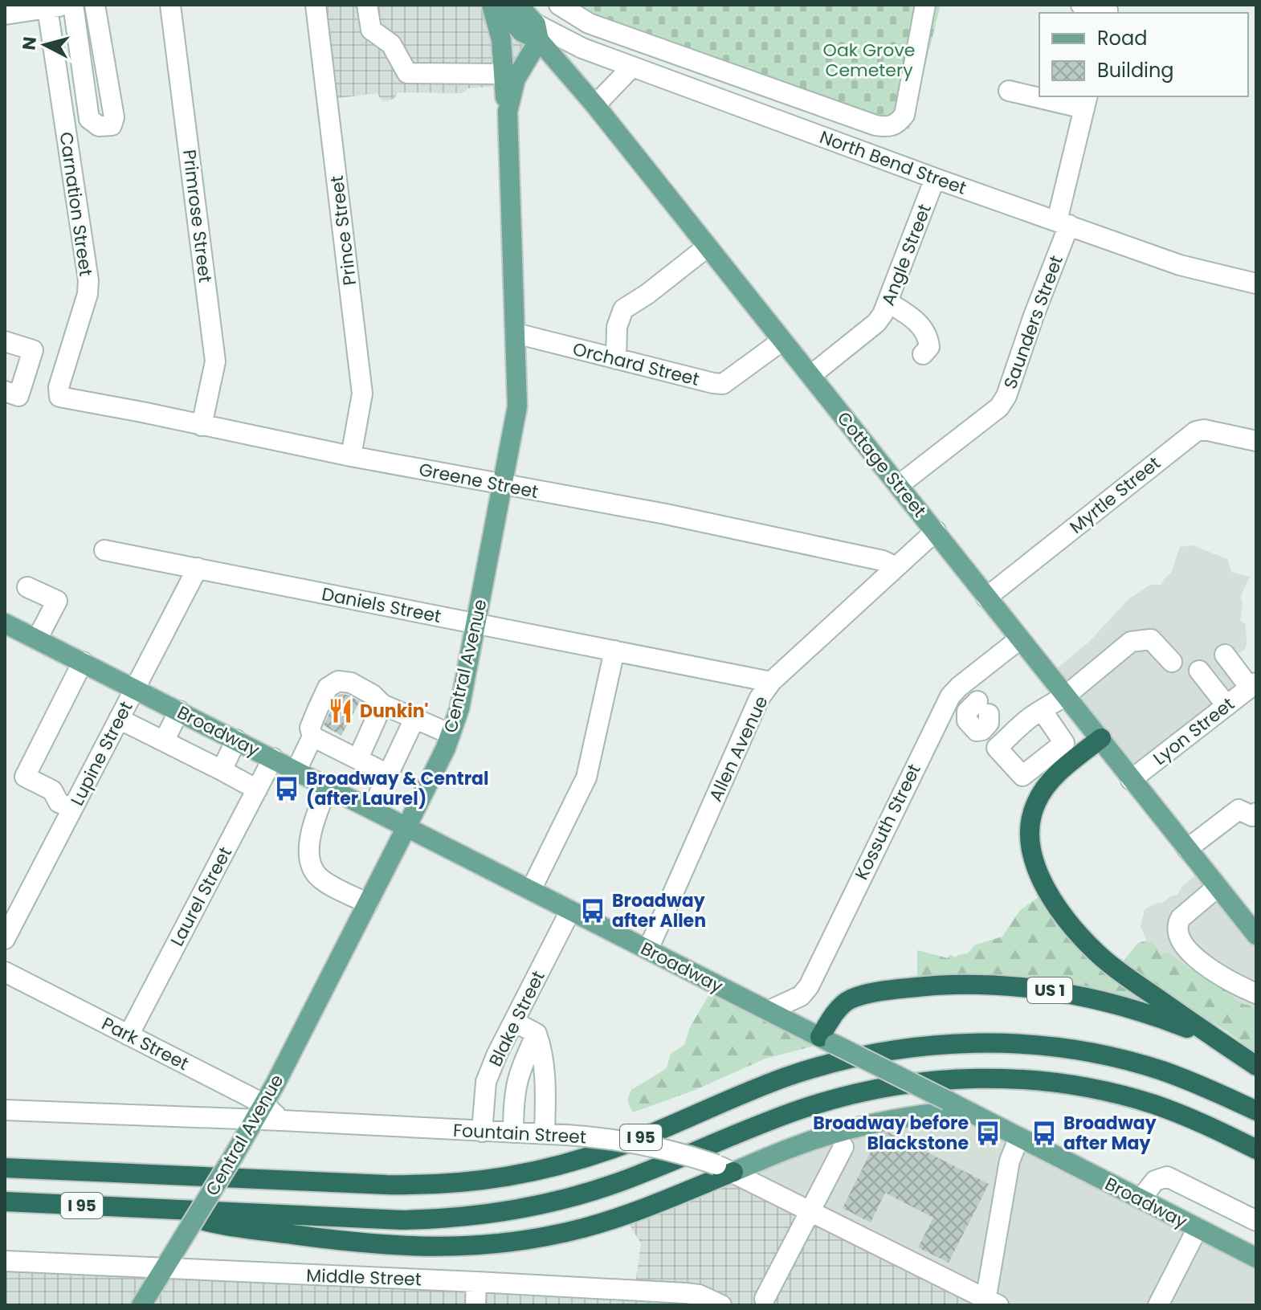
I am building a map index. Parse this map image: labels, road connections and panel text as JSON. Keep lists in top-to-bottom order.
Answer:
{
  "streets": {
    "highway": ["US 1", "I 95"],
    "main road": ["Cottage Street", "Central Avenue", "Broadway"],
    "street": [
      "North Bend Street",
      "Carnation Street",
      "Primrose Street",
      "Prince Street",
      "Angle Street",
      "Saunders Street",
      "Orchard Street",
      "Greene Street",
      "Myrtle Street",
      "Daniels Street",
      "Lyon Street",
      "Allen Avenue",
      "Lupine Street",
      "Kossuth Street",
      "Laurel Street",
      "Blake Street",
      "Park Street",
      "Fountain Street",
      "Middle Street"
    ]
  },
  "crossings": [
    ["North Bend Street", "Angle Street"],
    ["North Bend Street", "Saunders Street"],
    ["North Bend Street", "Cottage Street"],
    ["North Bend Street", "Central Avenue"],
    ["Carnation Street", "Greene Street"],
    ["Primrose Street", "Greene Street"],
    ["Prince Street", "Greene Street"],
    ["Angle Street", "Cottage Street"],
    ["Saunders Street", "Cottage Street"],
    ["Orchard Street", "Cottage Street"],
    ["Orchard Street", "Central Avenue"],
    ["Cottage Street", "Myrtle Street"],
    ["Cottage Street", "Central Avenue"],
    ["Cottage Street", "Lyon Street"],
    ["Cottage Street", "Allen Avenue"],
    ["Cottage Street", "Kossuth Street"],
    ["Greene Street", "Central Avenue"],
    ["Greene Street", "Allen Avenue"],
    ["Daniels Street", "Central Avenue"],
    ["Daniels Street", "Allen Avenue"],
    ["Daniels Street", "Lupine Street"],
    ["Central Avenue", "Broadway"],
    ["Central Avenue", "Park Street"],
    ["Central Avenue", "Fountain Street"],
    ["Central Avenue", "Middle Street"],
    ["Broadway", "Allen Avenue"],
    ["Broadway", "Lupine Street"],
    ["Broadway", "Kossuth Street"],
    ["Broadway", "Laurel Street"],
    ["Broadway", "US 1"],
    ["Broadway", "Blake Street"],
    ["Laurel Street", "Park Street"],
    ["Blake Street", "Fountain Street"],
    ["Park Street", "Fountain Street"]
  ],
  "parks": ["Oak Grove Cemetery"],
  "places": {
    "restaurant": ["Dunkin'"],
    "bus stop": [
      "Broadway & Central (after Laurel)",
      "Broadway after Allen",
      "Broadway before Blackstone",
      "Broadway after May"
    ]
  },
  "legend": ["Road", "Building"],
  "north": "left"
}
